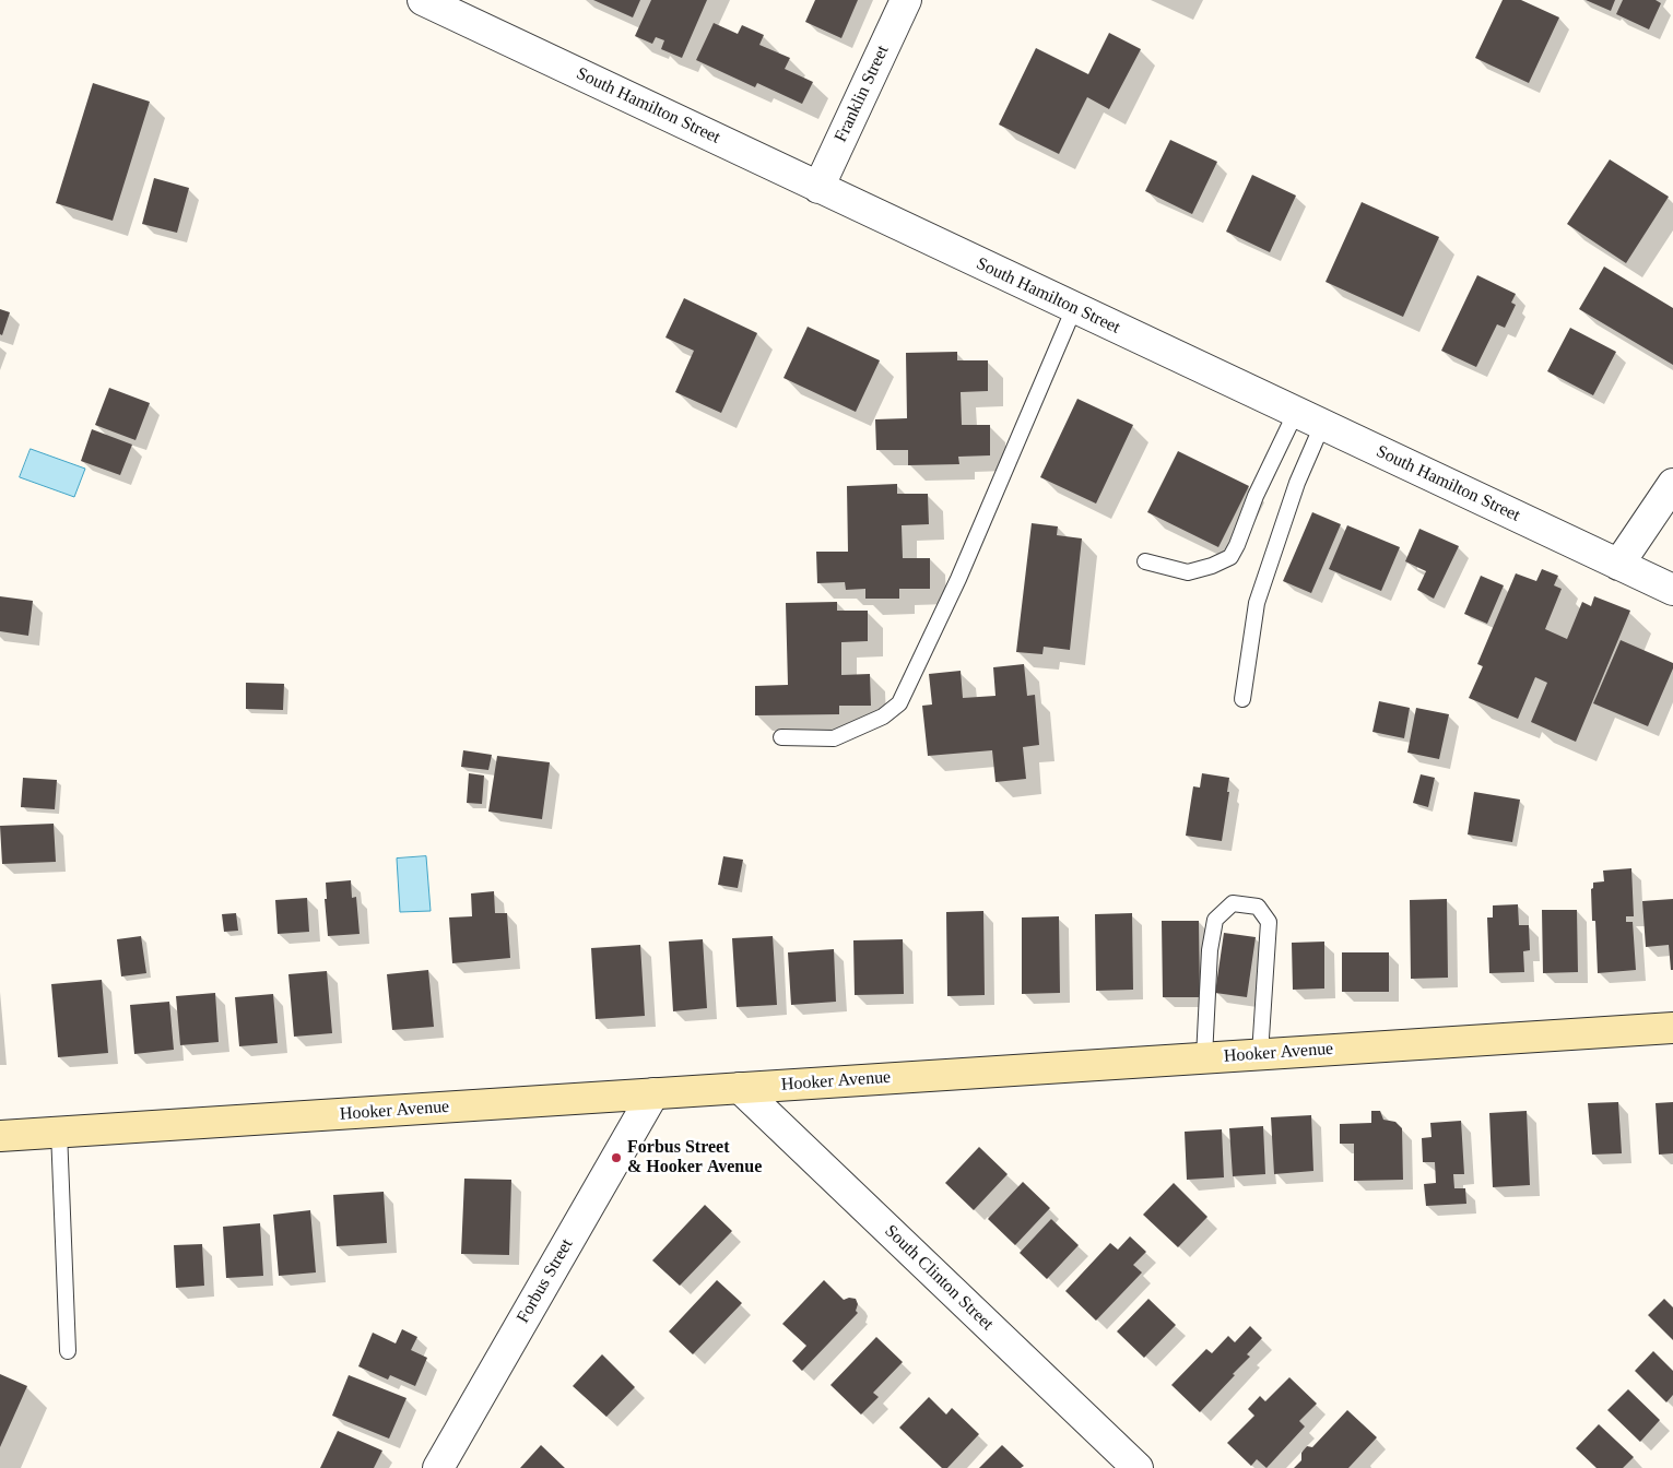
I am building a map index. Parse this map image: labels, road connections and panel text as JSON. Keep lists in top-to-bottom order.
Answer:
{
  "streets": {
    "street": [
      "Franklin Street",
      "South Hamilton Street",
      "Hooker Avenue",
      "South Clinton Street",
      "Forbus Street"
    ]
  },
  "crossings": [
    ["Franklin Street", "South Hamilton Street"],
    ["Hooker Avenue", "South Clinton Street"],
    ["Hooker Avenue", "Forbus Street"]
  ],
  "places": ["Forbus Street & Hooker Avenue"]
}
